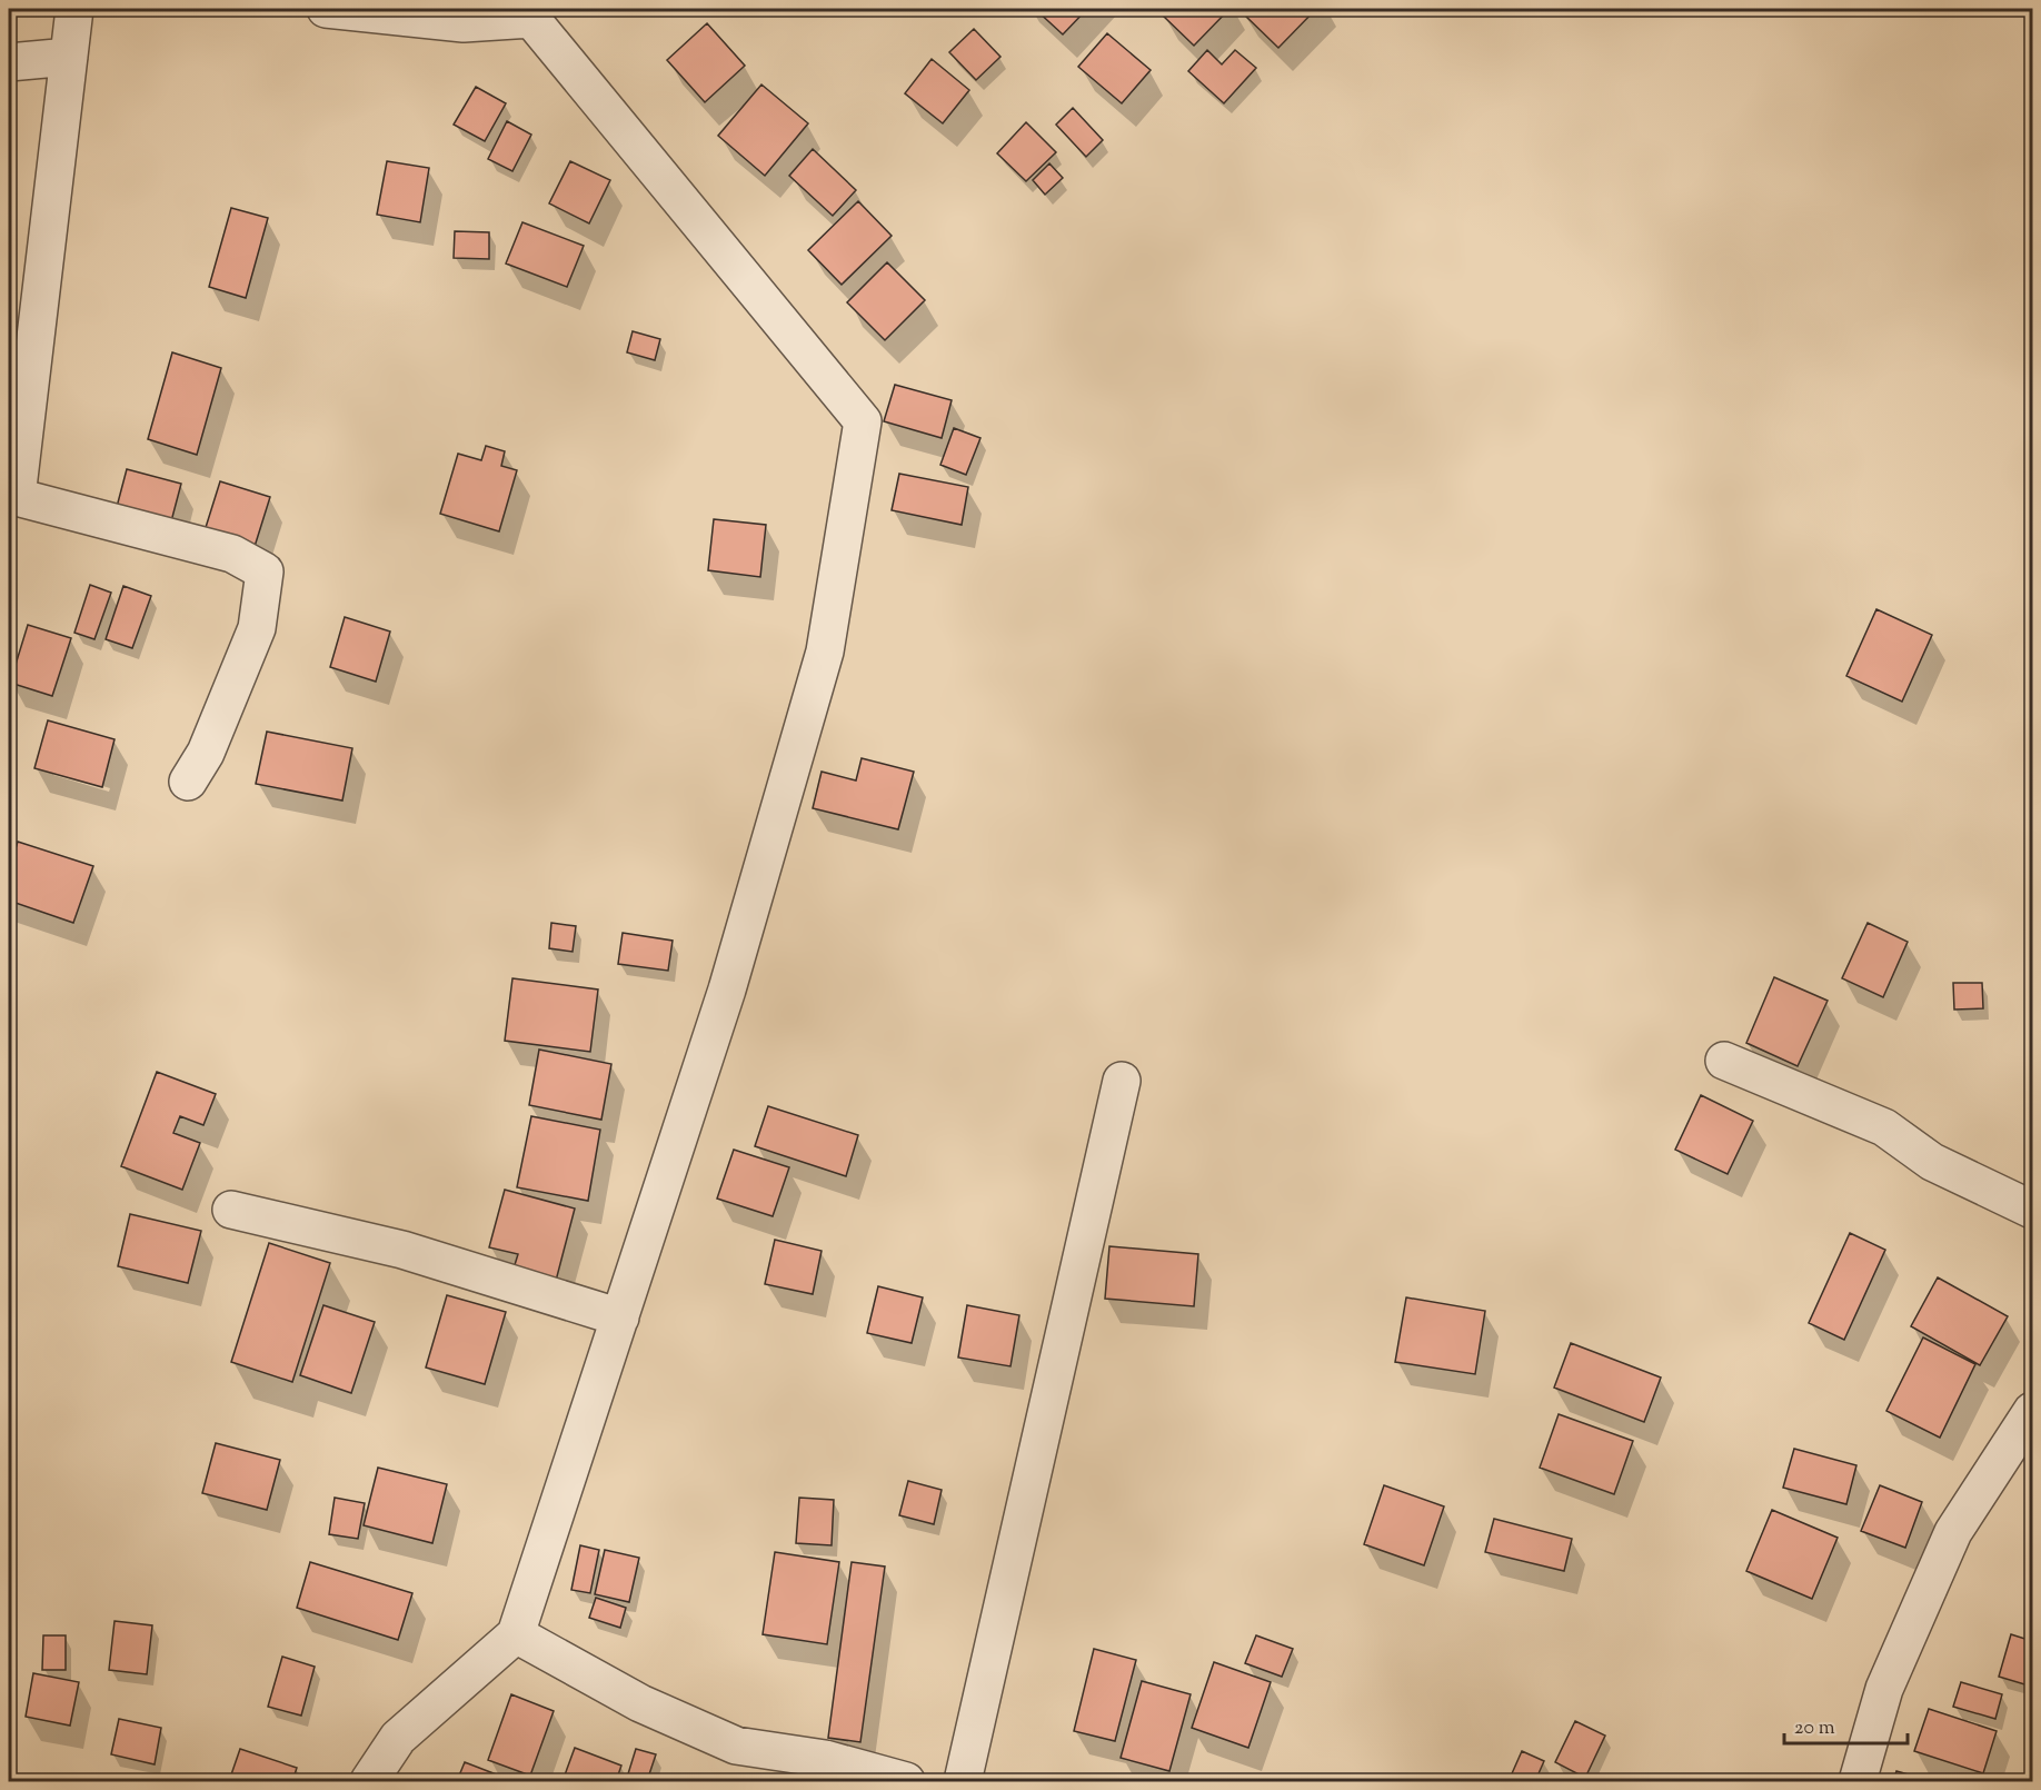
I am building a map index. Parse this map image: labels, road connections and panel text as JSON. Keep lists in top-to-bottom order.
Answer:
{
  "scale_bar": "20 m"
}
